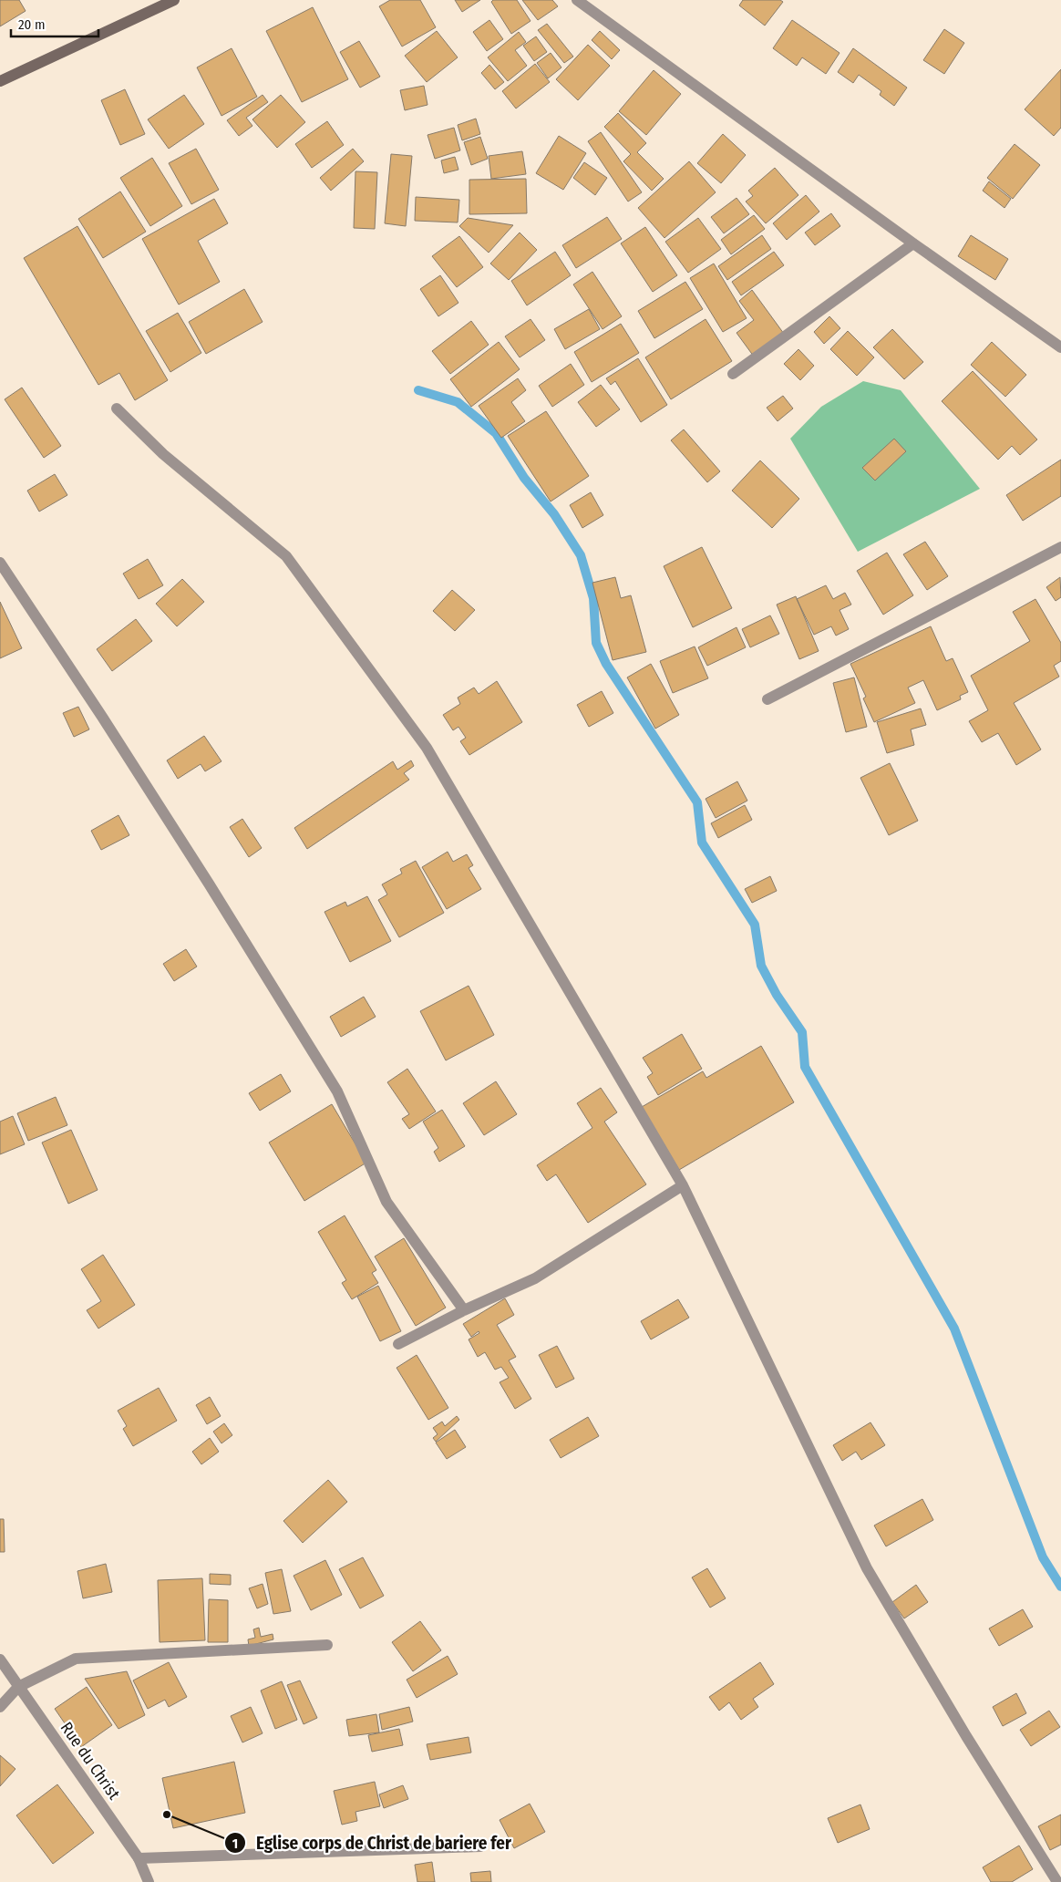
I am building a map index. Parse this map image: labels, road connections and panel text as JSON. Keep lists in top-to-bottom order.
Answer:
{
  "streets": {
    "street": ["Rue du Christ"]
  },
  "places": ["Eglise corps de Christ de bariere fer"],
  "scale_bar": "20 m"
}
